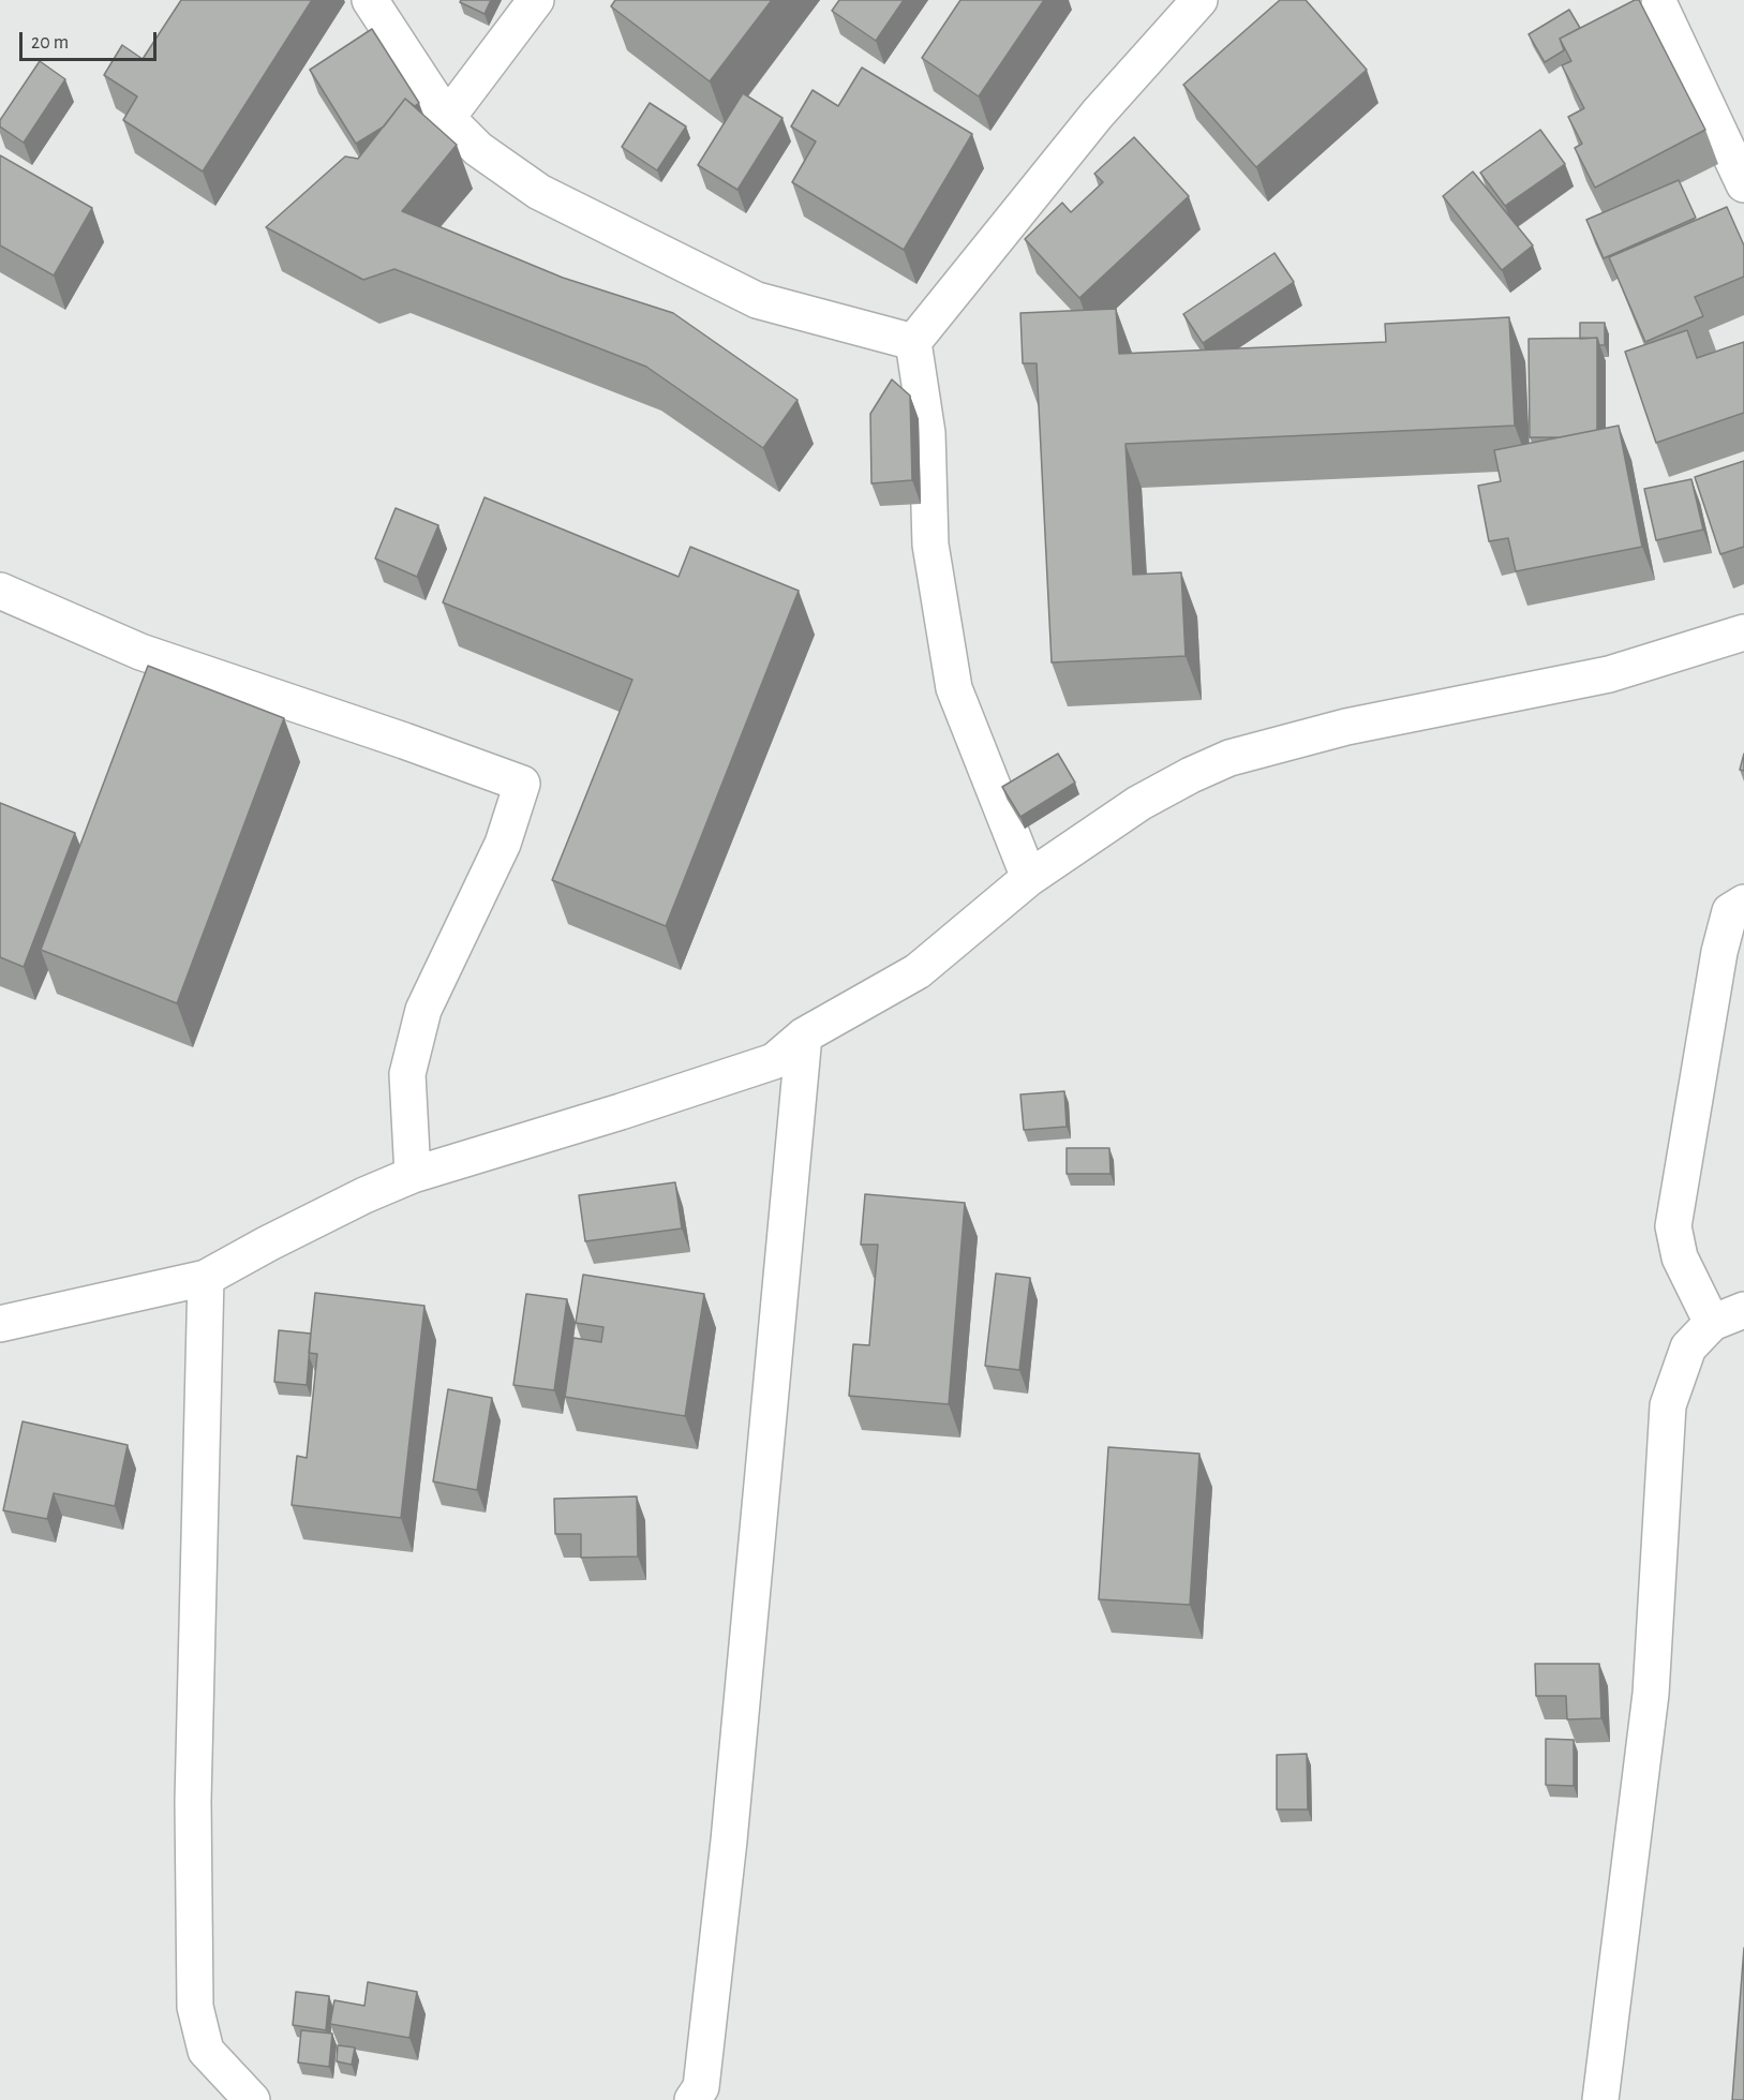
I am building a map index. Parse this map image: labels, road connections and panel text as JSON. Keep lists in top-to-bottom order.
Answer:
{
  "scale_bar": "20 m"
}
